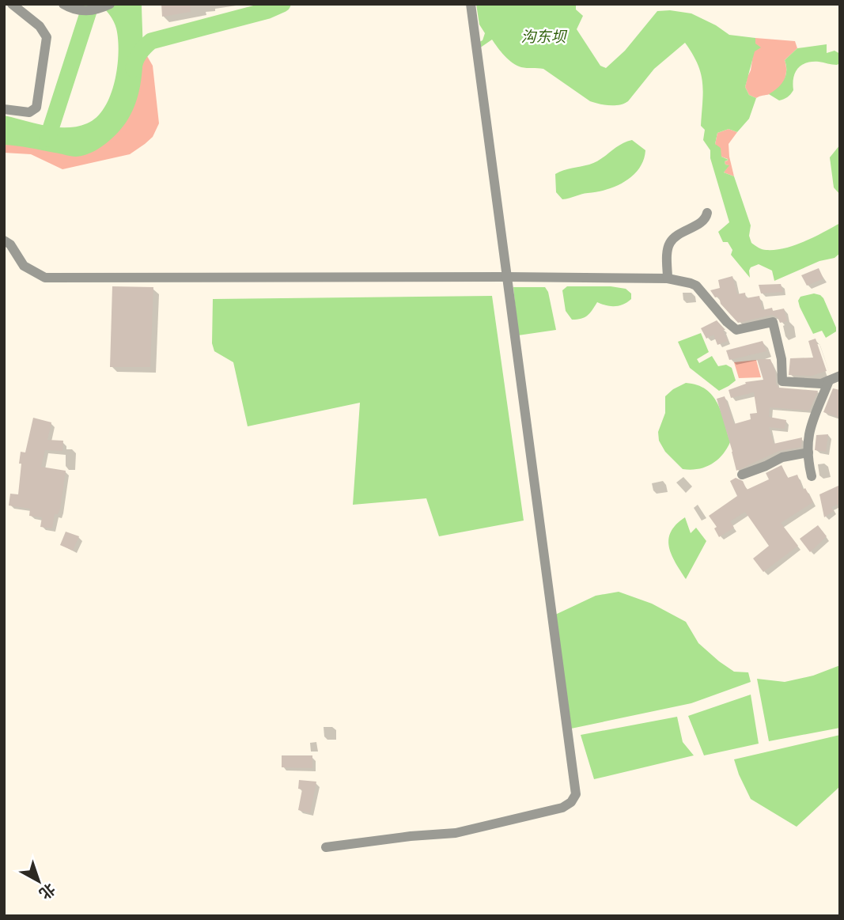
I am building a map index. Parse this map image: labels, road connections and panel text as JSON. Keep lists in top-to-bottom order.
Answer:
{
  "water": ["沟东坝"],
  "north": "bottom right"
}
